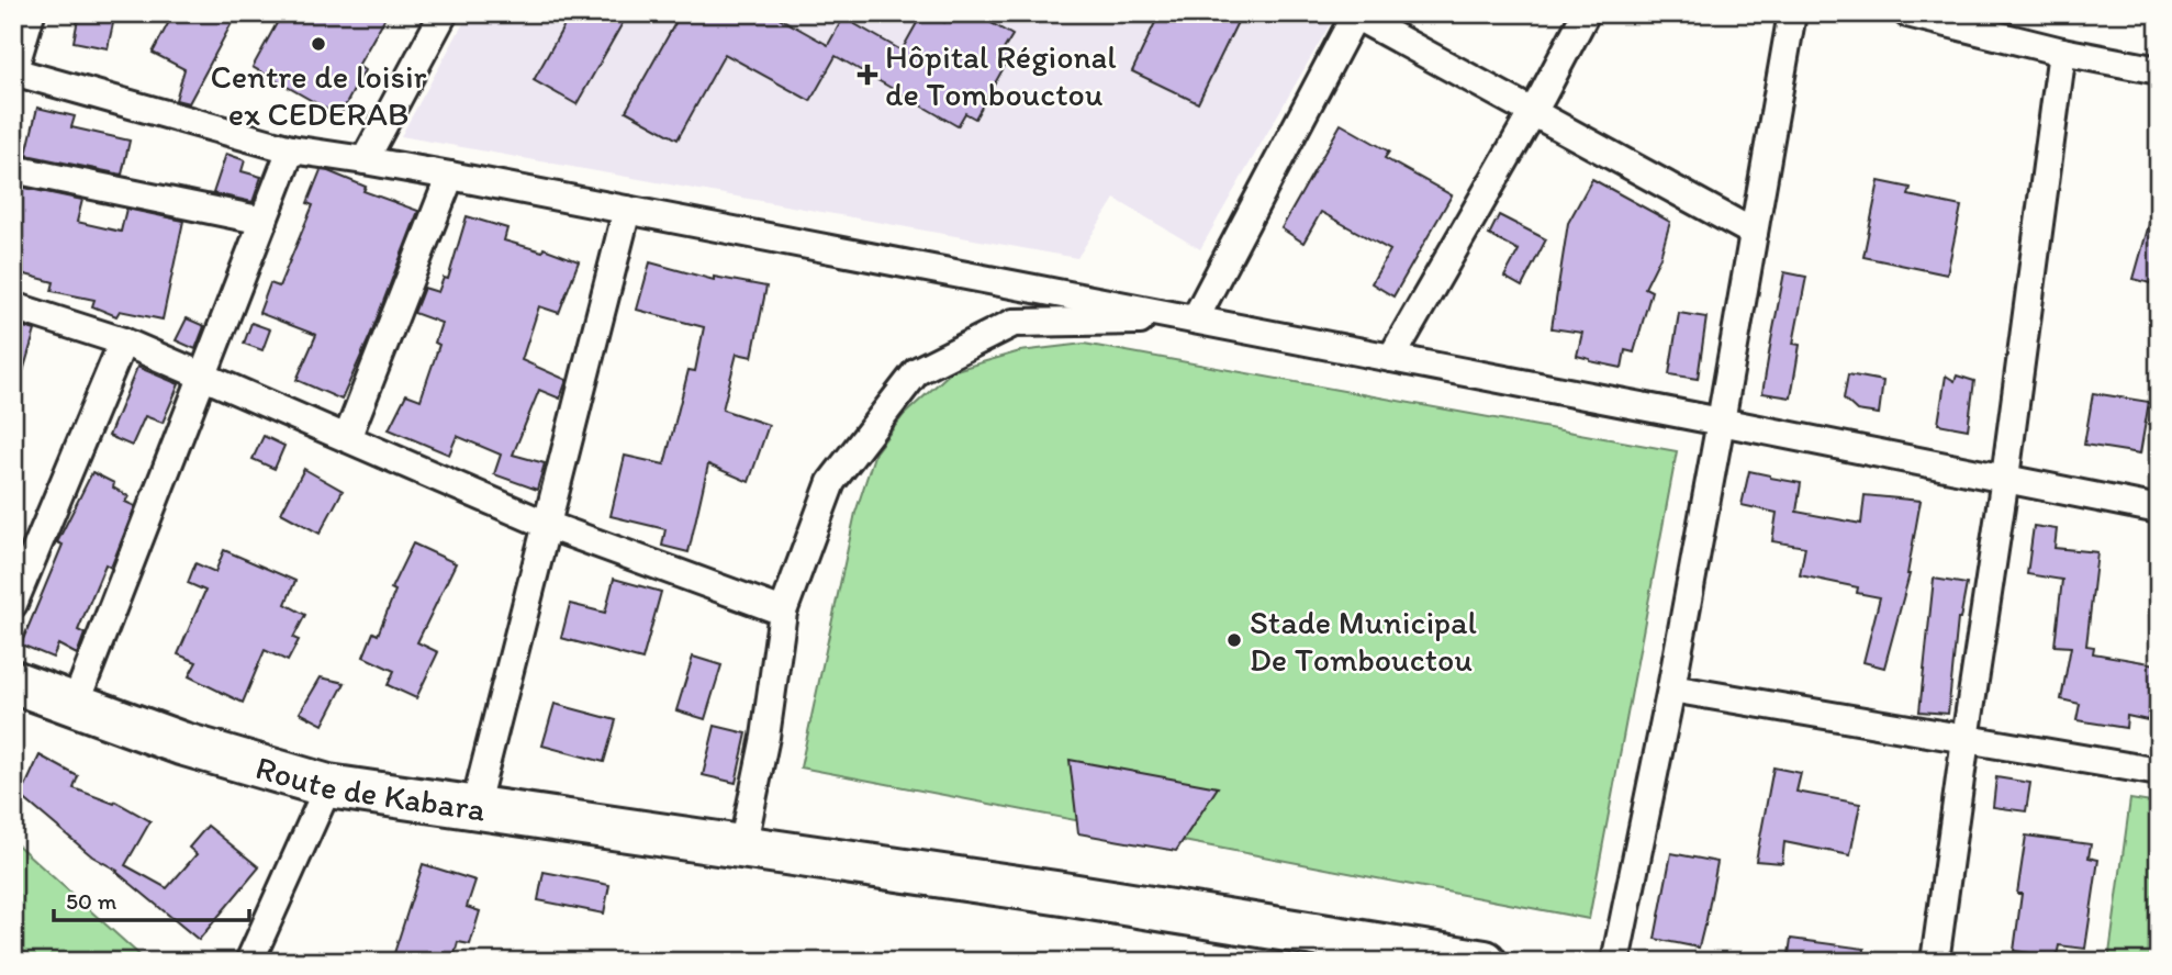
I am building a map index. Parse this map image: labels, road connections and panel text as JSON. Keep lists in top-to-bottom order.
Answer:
{
  "streets": {
    "main road": ["Route de Kabara"]
  },
  "places": {
    "other": ["Centre de loisir ex CEDERAB", "Stade Municipal De Tombouctou"],
    "health": ["Hôpital Régional de Tombouctou"]
  },
  "scale_bar": "50 m"
}
